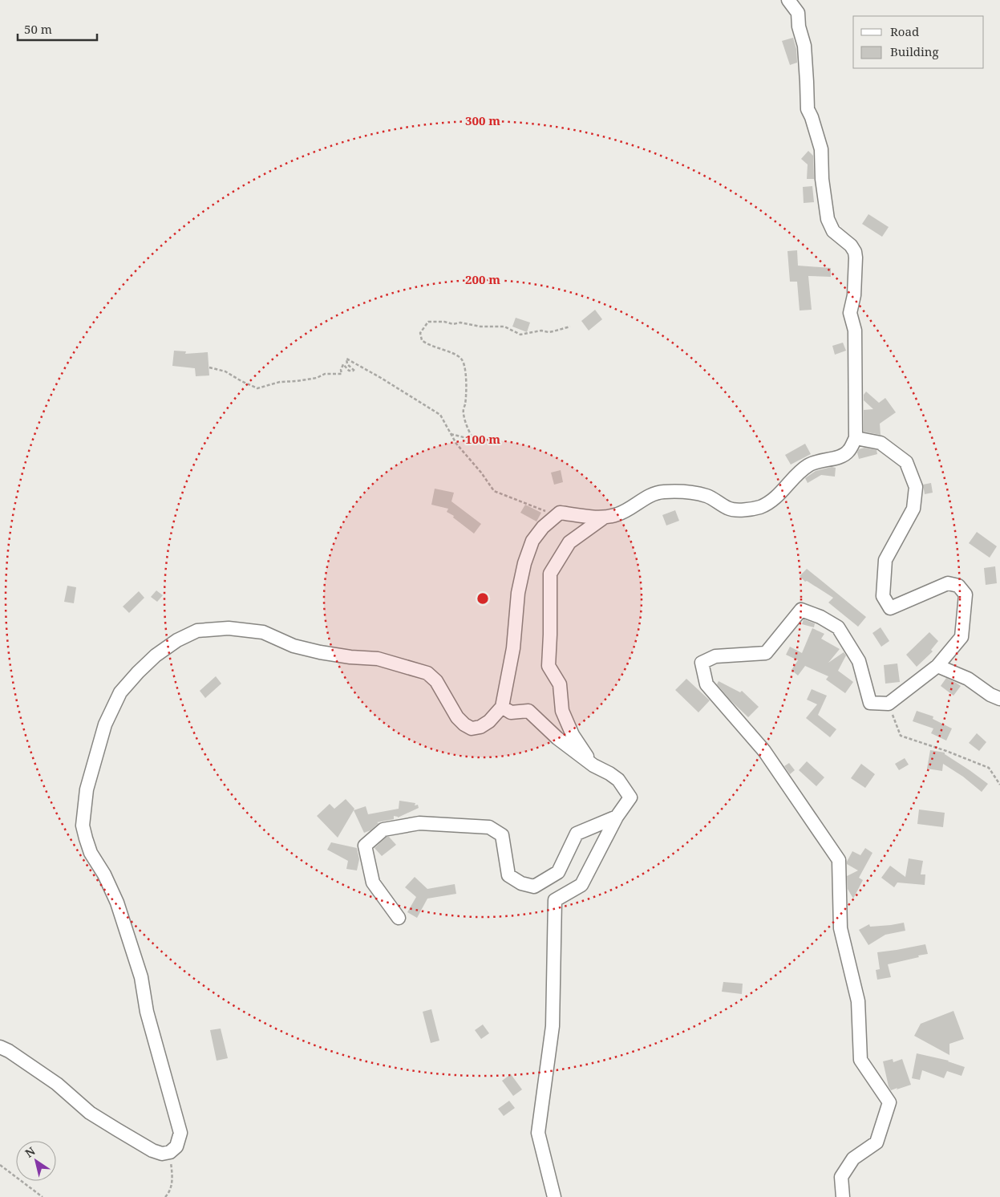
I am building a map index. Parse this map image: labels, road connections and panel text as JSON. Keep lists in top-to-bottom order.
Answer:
{
  "legend": ["Road", "Building"],
  "scale_bar": "50 m",
  "north": "top left",
  "rings": ["300 m", "200 m", "100 m"]
}
